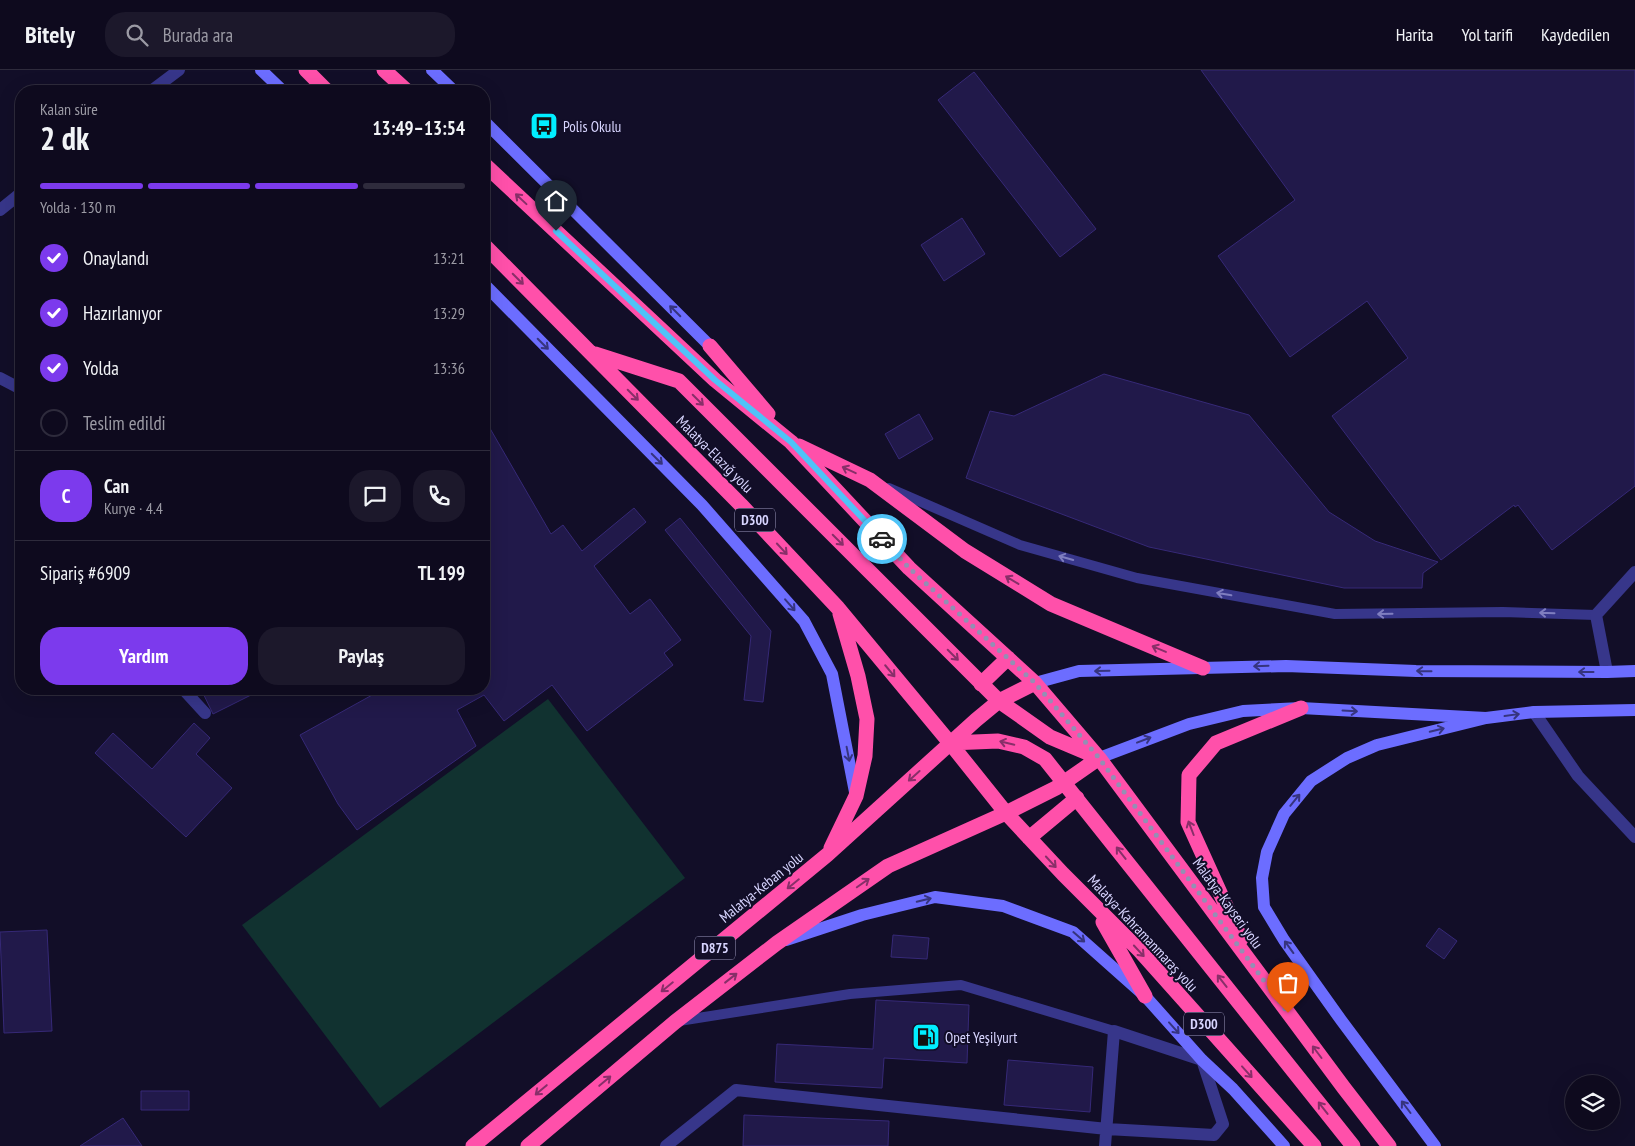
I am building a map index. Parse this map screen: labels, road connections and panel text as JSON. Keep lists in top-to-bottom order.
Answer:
{
  "streets": {
    "highway": [
      "Malatya-Elazığ yolu",
      "D300",
      "Malatya-Keban yolu",
      "Malatya-Kayseri yolu",
      "Malatya-Kahramanmaraş yolu",
      "D875"
    ]
  },
  "crossings": [
    ["Malatya-Elazığ yolu", "Malatya-Keban yolu"],
    ["Malatya-Elazığ yolu", "Malatya-Kahramanmaraş yolu"],
    ["Malatya-Elazığ yolu", "D875"],
    ["Malatya-Keban yolu", "Malatya-Kayseri yolu"],
    ["Malatya-Kahramanmaraş yolu", "D875"]
  ],
  "places": {
    "bus stop": ["Polis Okulu"],
    "fuel station": ["Opet Yeşilyurt"]
  },
  "page": {
    "header": "Bitely",
    "search": "Burada ara",
    "nav": ["Harita", "Yol tarifi", "Kaydedilen"],
    "heading": ["2 dk", "Kalan süre", "13:49–13:54"],
    "panel": [
      "Can",
      "Kurye · 4.4",
      "Sipariş #6909",
      "TL 199"
    ],
    "bar": "Yolda · 130 m",
    "list": [
      ["Onaylandı", "13:21"],
      ["Hazırlanıyor", "13:29"],
      ["Yolda", "13:36"],
      "Teslim edildi"
    ],
    "round": "C",
    "buttons": ["Yardım", "Paylaş"]
  }
}
